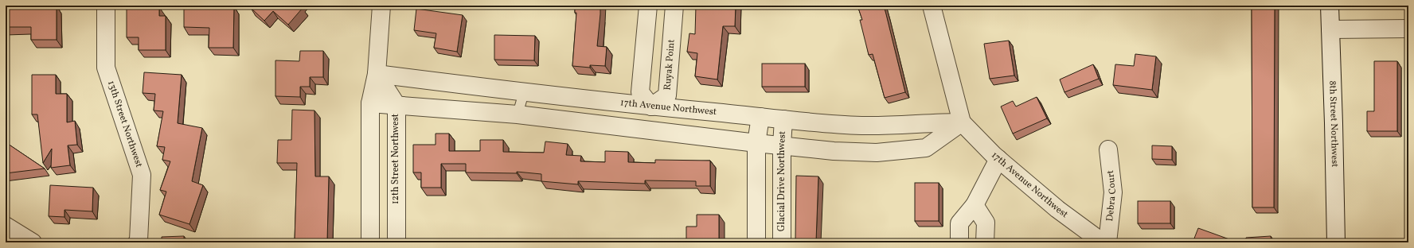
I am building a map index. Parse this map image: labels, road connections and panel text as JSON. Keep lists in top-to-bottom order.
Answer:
{
  "streets": {
    "street": [
      "Ruyak Point",
      "17th Avenue Northwest",
      "13th Street Northwest",
      "8th Street Northwest",
      "12th Street Northwest",
      "Glacial Drive Northwest",
      "Debra Court"
    ]
  },
  "crossings": [
    ["Ruyak Point", "17th Avenue Northwest"],
    ["17th Avenue Northwest", "12th Street Northwest"],
    ["17th Avenue Northwest", "Glacial Drive Northwest"]
  ]
}
